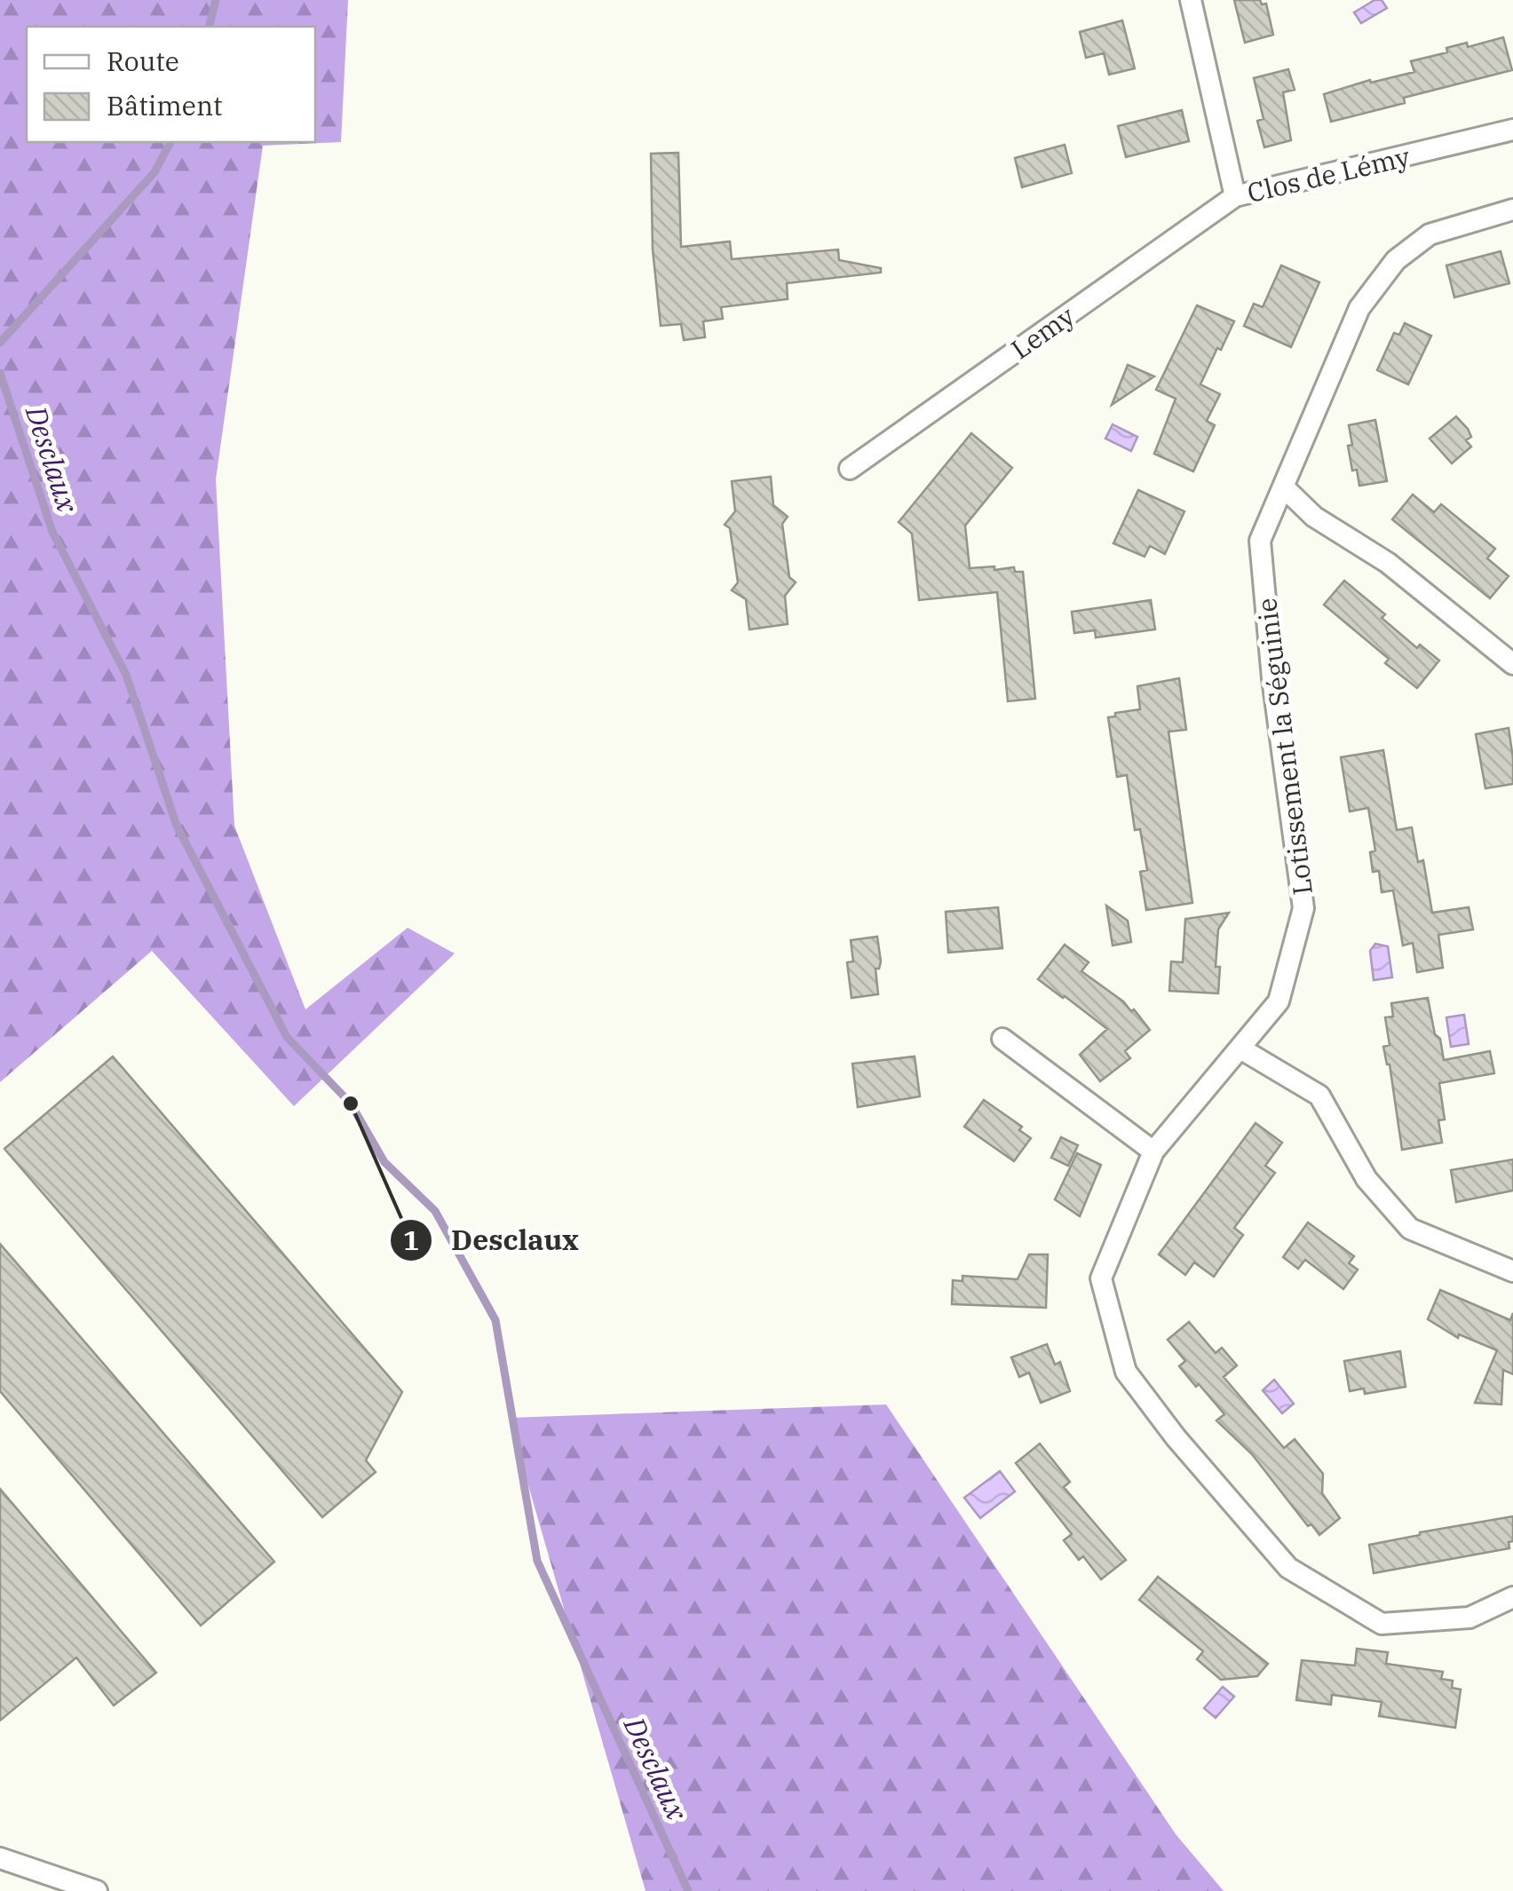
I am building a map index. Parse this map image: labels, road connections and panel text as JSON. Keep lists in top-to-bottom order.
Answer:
{
  "streets": {
    "street": ["Clos de Lémy", "Lemy", "Lotissement la Séguinie"]
  },
  "crossings": [
    ["Clos de Lémy", "Lemy"]
  ],
  "water": ["Desclaux"],
  "places": ["Desclaux"],
  "legend": ["Route", "Bâtiment"]
}
